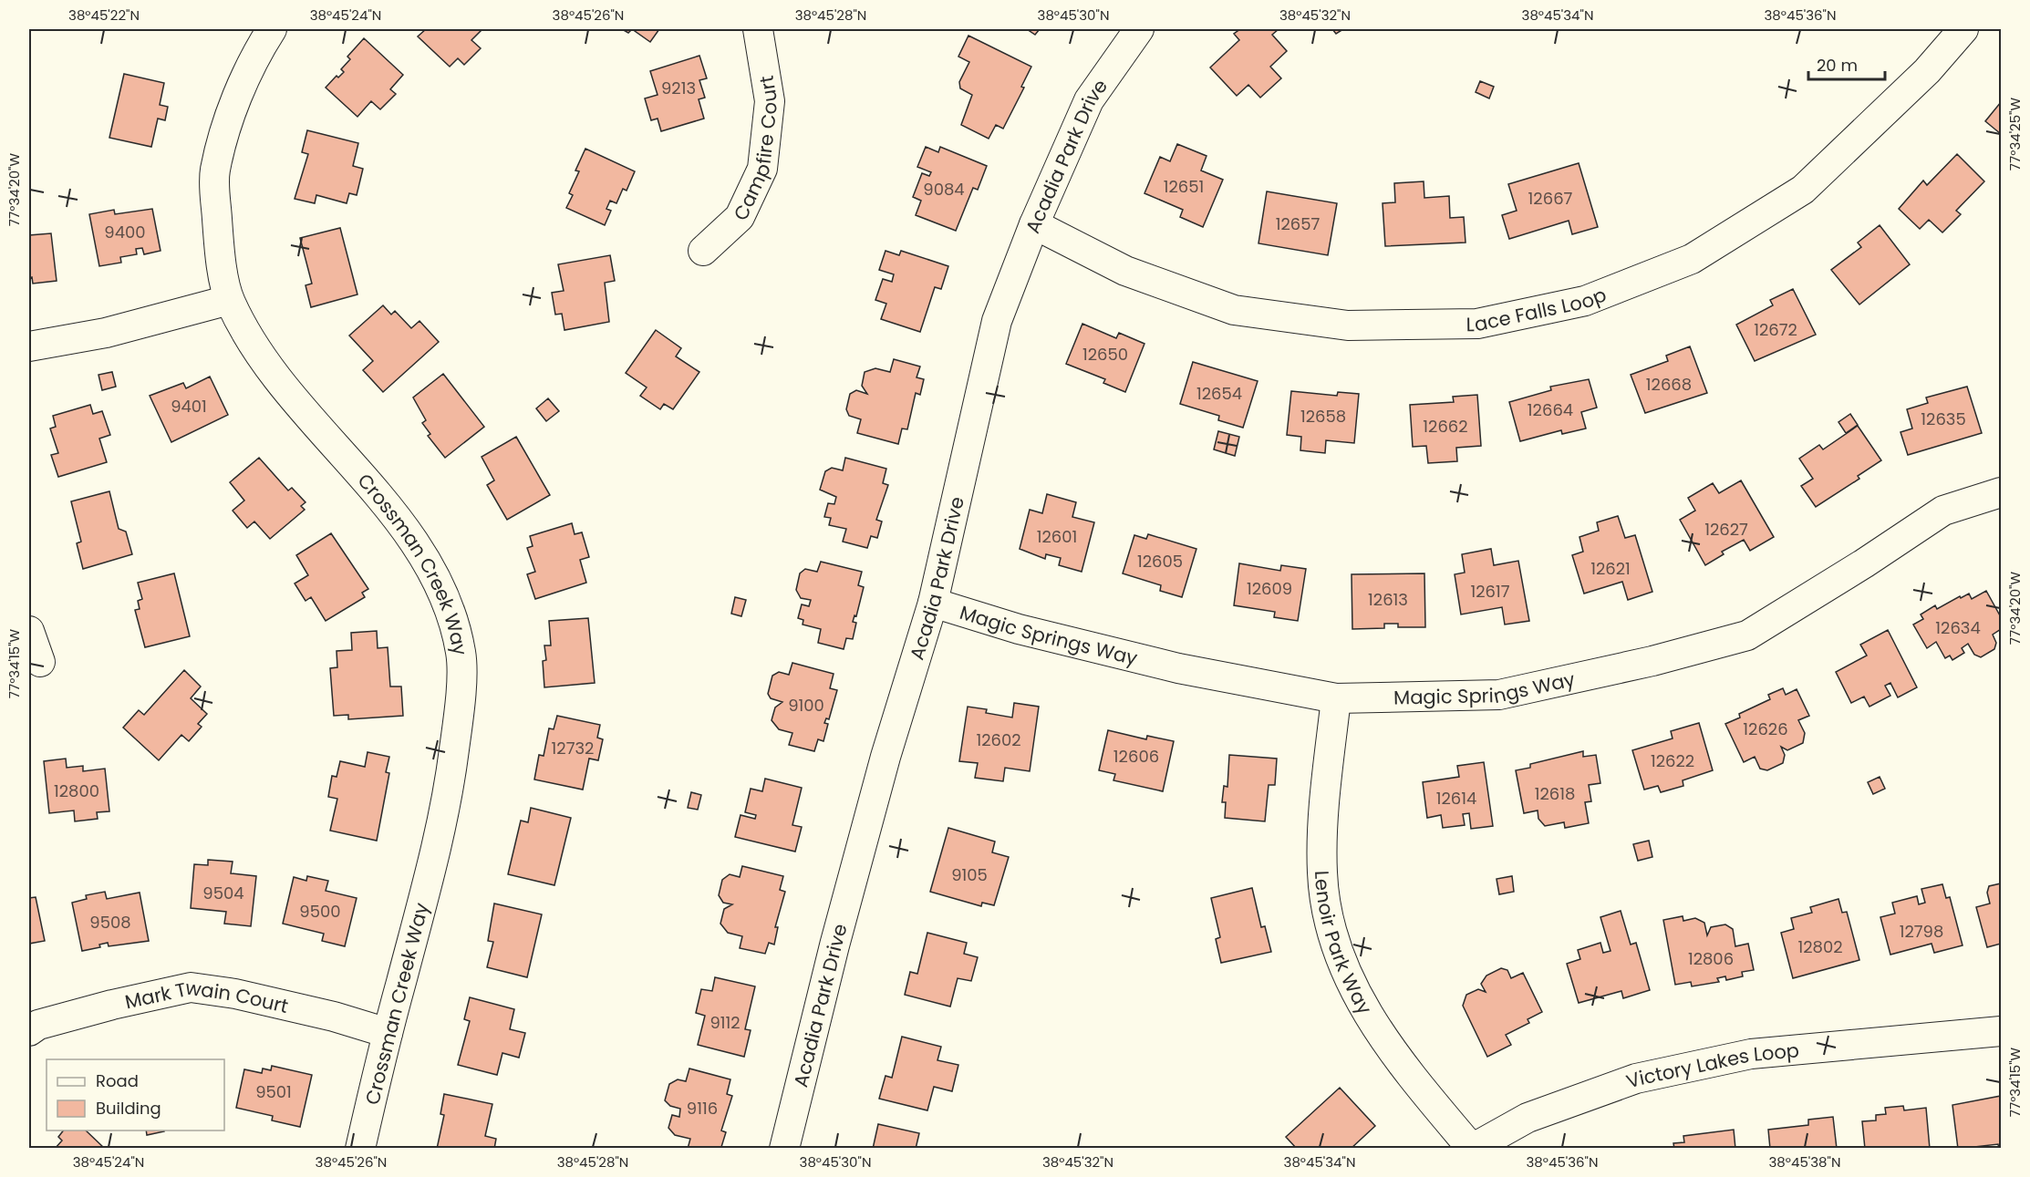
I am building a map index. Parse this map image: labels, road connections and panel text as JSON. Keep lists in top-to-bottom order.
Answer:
{
  "streets": {
    "street": [
      "Campfire Court",
      "Acadia Park Drive",
      "Lace Falls Loop",
      "Crossman Creek Way",
      "Magic Springs Way",
      "Lenoir Park Way",
      "Mark Twain Court",
      "Victory Lakes Loop"
    ]
  },
  "crossings": [
    ["Acadia Park Drive", "Lace Falls Loop"],
    ["Acadia Park Drive", "Magic Springs Way"],
    ["Crossman Creek Way", "Mark Twain Court"],
    ["Magic Springs Way", "Lenoir Park Way"],
    ["Lenoir Park Way", "Victory Lakes Loop"]
  ],
  "house_numbers": [
    "9213",
    "12651",
    "9084",
    "12667",
    "12657",
    "9400",
    "12672",
    "12650",
    "12668",
    "12654",
    "9401",
    "12664",
    "12658",
    "12635",
    "12662",
    "12627",
    "12601",
    "12605",
    "12621",
    "12609",
    "12617",
    "12613",
    "12634",
    "9100",
    "12626",
    "12602",
    "12732",
    "12606",
    "12622",
    "12800",
    "12618",
    "12614",
    "9105",
    "9504",
    "9500",
    "9508",
    "12798",
    "12802",
    "12806",
    "9112",
    "9501",
    "9116"
  ],
  "legend": ["Road", "Building"],
  "scale_bar": "20 m",
  "coordinates": [
    "38°45'22\"N",
    "38°45'24\"N",
    "38°45'26\"N",
    "38°45'28\"N",
    "38°45'30\"N",
    "38°45'32\"N",
    "38°45'34\"N",
    "38°45'36\"N",
    "77°34'25\"W",
    "77°34'20\"W",
    "77°34'15\"W",
    "38°45'38\"N"
  ]
}
